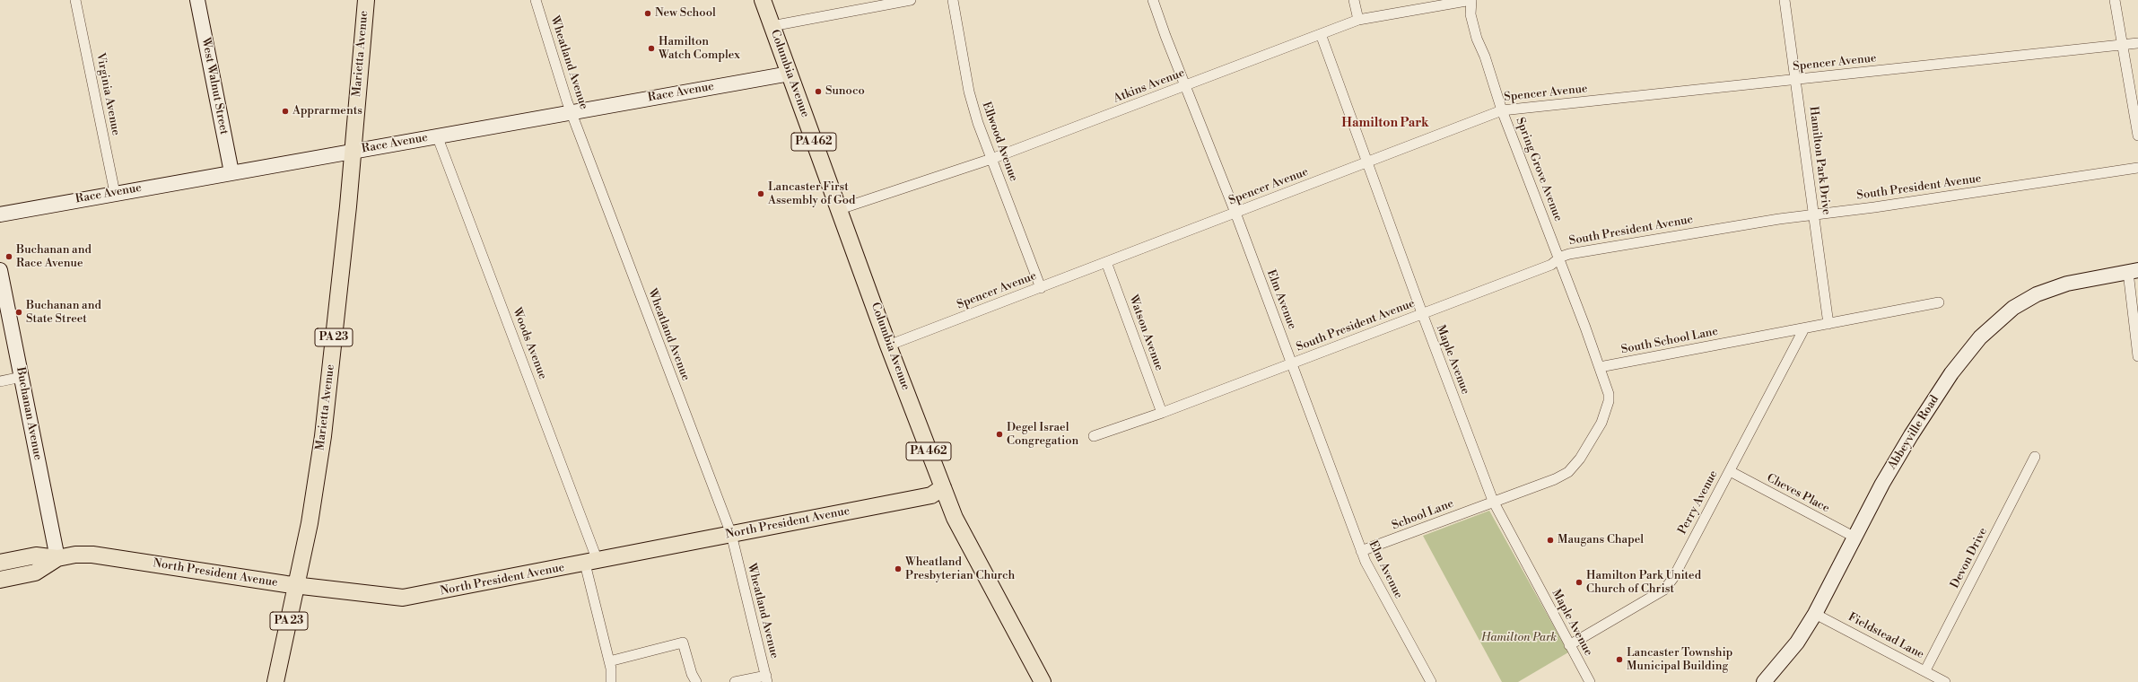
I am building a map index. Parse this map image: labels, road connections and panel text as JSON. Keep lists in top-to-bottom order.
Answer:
{
  "streets": {
    "main road": [
      "Marietta Avenue",
      "Columbia Avenue",
      "West Walnut Street",
      "Race Avenue",
      "PA 462",
      "PA 23",
      "Buchanan Avenue",
      "Abbeyville Road",
      "North President Avenue"
    ],
    "street": [
      "Wheatland Avenue",
      "Spencer Avenue",
      "Atkins Avenue",
      "Virginia Avenue",
      "Ellwood Avenue",
      "Hamilton Park Drive",
      "Spring Grove Avenue",
      "South President Avenue",
      "Elm Avenue",
      "Watson Avenue",
      "South School Lane",
      "Woods Avenue",
      "Maple Avenue",
      "Cheves Place",
      "Perry Avenue",
      "School Lane",
      "Devon Drive",
      "Fieldstead Lane"
    ]
  },
  "crossings": [
    ["Marietta Avenue", "Race Avenue"],
    ["Marietta Avenue", "North President Avenue"],
    ["Wheatland Avenue", "Race Avenue"],
    ["Wheatland Avenue", "North President Avenue"],
    ["Spencer Avenue", "Columbia Avenue"],
    ["Spencer Avenue", "Ellwood Avenue"],
    ["Spencer Avenue", "Hamilton Park Drive"],
    ["Spencer Avenue", "Spring Grove Avenue"],
    ["Spencer Avenue", "Elm Avenue"],
    ["Spencer Avenue", "Watson Avenue"],
    ["Spencer Avenue", "Maple Avenue"],
    ["Columbia Avenue", "Atkins Avenue"],
    ["Columbia Avenue", "Race Avenue"],
    ["Columbia Avenue", "North President Avenue"],
    ["West Walnut Street", "Race Avenue"],
    ["Atkins Avenue", "Ellwood Avenue"],
    ["Atkins Avenue", "Spring Grove Avenue"],
    ["Atkins Avenue", "Elm Avenue"],
    ["Atkins Avenue", "Maple Avenue"],
    ["Race Avenue", "Virginia Avenue"],
    ["Race Avenue", "Woods Avenue"],
    ["Hamilton Park Drive", "South President Avenue"],
    ["Hamilton Park Drive", "South School Lane"],
    ["Spring Grove Avenue", "South President Avenue"],
    ["Spring Grove Avenue", "South School Lane"],
    ["South President Avenue", "Elm Avenue"],
    ["South President Avenue", "Watson Avenue"],
    ["South President Avenue", "Maple Avenue"],
    ["Elm Avenue", "School Lane"],
    ["South School Lane", "Perry Avenue"],
    ["Woods Avenue", "North President Avenue"],
    ["Maple Avenue", "Perry Avenue"],
    ["Maple Avenue", "School Lane"],
    ["Buchanan Avenue", "North President Avenue"],
    ["Abbeyville Road", "Cheves Place"],
    ["Abbeyville Road", "Fieldstead Lane"],
    ["Cheves Place", "Perry Avenue"],
    ["Devon Drive", "Fieldstead Lane"]
  ],
  "districts": ["Hamilton Park"],
  "parks": ["Hamilton Park"],
  "places": [
    "New School",
    "Hamilton Watch Complex",
    "Sunoco",
    "Apprarments",
    "Lancaster First Assembly of God",
    "Buchanan and Race Avenue",
    "Buchanan and State Street",
    "Degel Israel Congregation",
    "Maugans Chapel",
    "Wheatland Presbyterian Church",
    "Hamilton Park United Church of Christ",
    "Lancaster Township Municipal Building"
  ]
}
